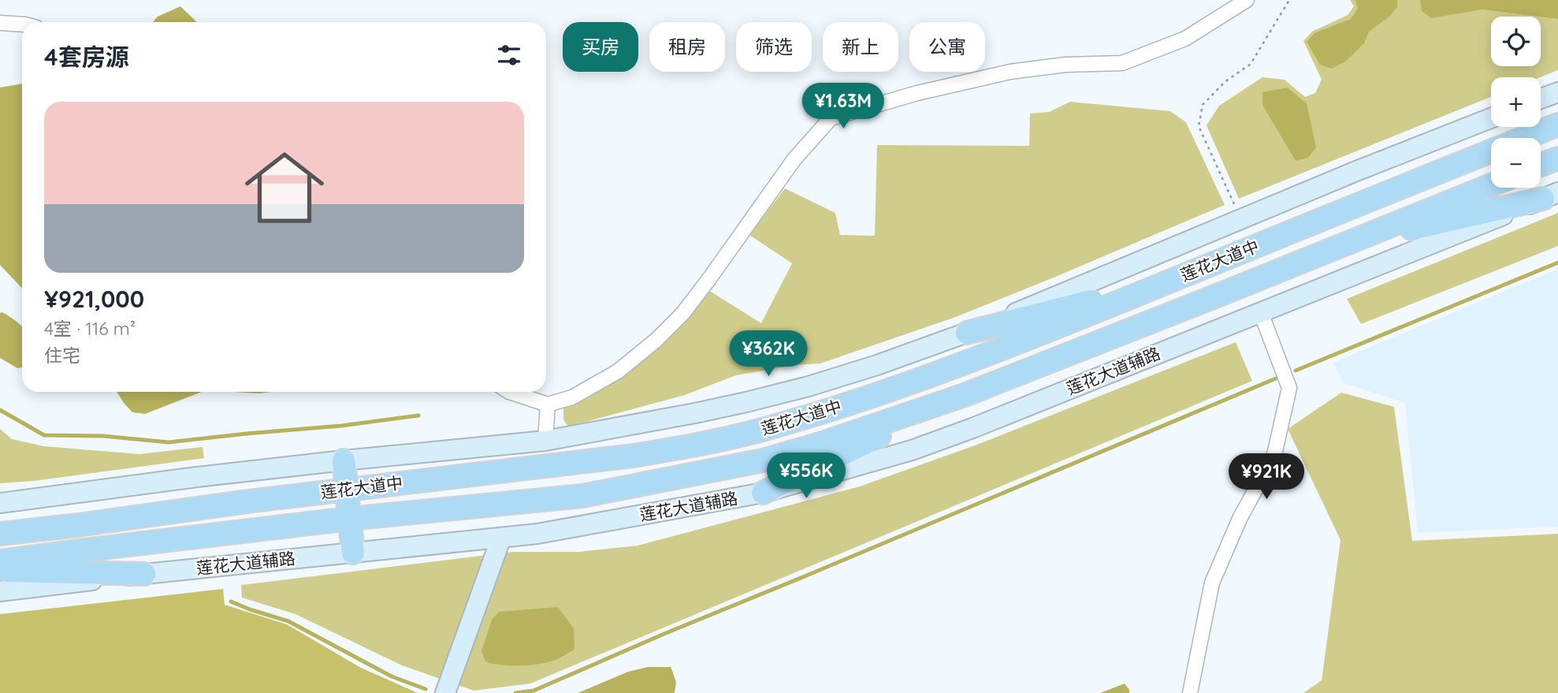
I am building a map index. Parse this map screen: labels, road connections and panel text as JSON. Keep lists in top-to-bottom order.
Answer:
{
  "streets": {
    "main road": ["莲花大道中"],
    "street": ["莲花大道辅路"]
  },
  "page": {
    "map_buttons": ["+", "−"],
    "chip": [
      "买房",
      "租房",
      "筛选",
      "新上",
      "公寓"
    ],
    "heading": "4套房源",
    "price": [
      "¥1.63M",
      "¥362K",
      "¥556K",
      "¥921K"
    ],
    "list": [
      {
        "name": "¥921,000",
        "note": "4室 · 116 m² · 住宅"
      }
    ]
  }
}
